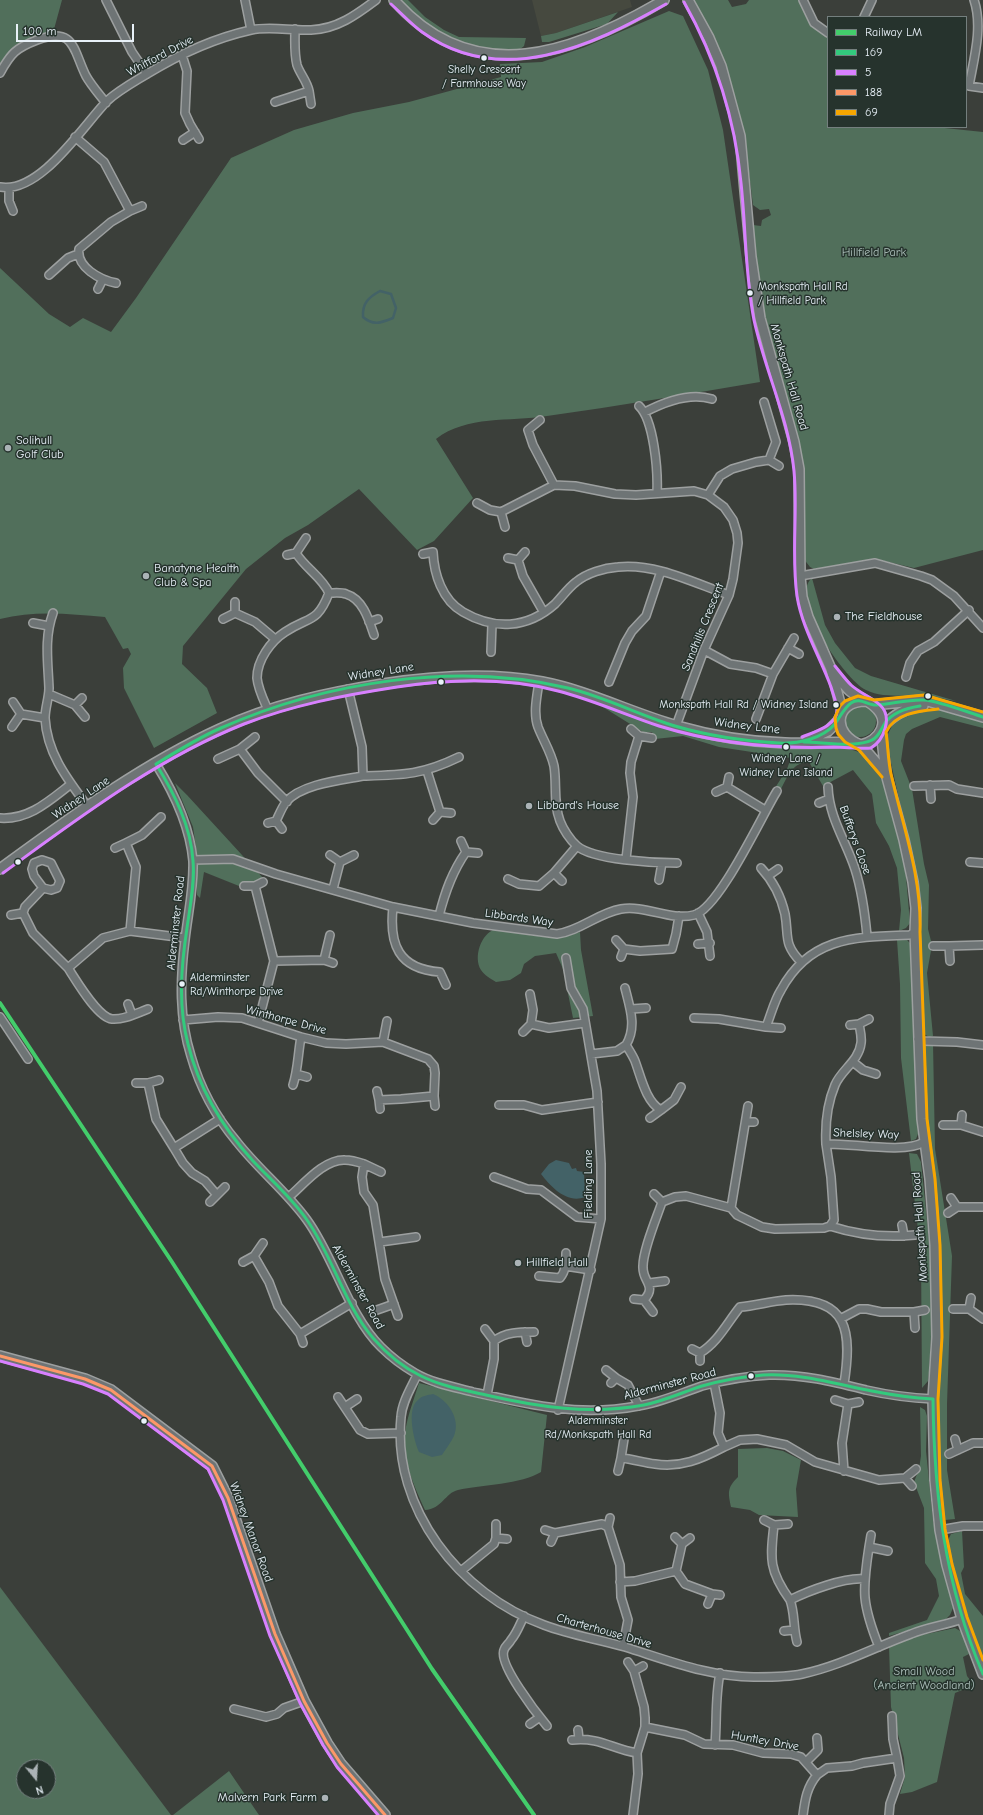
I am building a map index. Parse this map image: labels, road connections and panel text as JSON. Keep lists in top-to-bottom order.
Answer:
{
  "streets": {
    "street": [
      "Whitford Drive",
      "Monkspath Hall Road",
      "Sandhills Crescent",
      "Widney Lane",
      "Bufferys Close",
      "Libbards Way",
      "Alderminster Road",
      "Winthorpe Drive",
      "Shelsley Way",
      "Fielding Lane",
      "Widney Manor Road",
      "Charterhouse Drive",
      "Huntley Drive"
    ]
  },
  "crossings": [
    ["Monkspath Hall Road", "Widney Lane"],
    ["Monkspath Hall Road", "Alderminster Road"],
    ["Monkspath Hall Road", "Shelsley Way"],
    ["Monkspath Hall Road", "Charterhouse Drive"],
    ["Sandhills Crescent", "Widney Lane"],
    ["Widney Lane", "Alderminster Road"],
    ["Libbards Way", "Alderminster Road"],
    ["Alderminster Road", "Winthorpe Drive"],
    ["Alderminster Road", "Fielding Lane"],
    ["Alderminster Road", "Charterhouse Drive"],
    ["Charterhouse Drive", "Huntley Drive"]
  ],
  "parks": ["Hillfield Park", "Small Wood (Ancient Woodland)"],
  "places": [
    "Shelly Crescent / Farmhouse Way",
    "Monkspath Hall Rd / Hillfield Park",
    "Solihull Golf Club",
    "Banatyne Health Club & Spa",
    "The Fieldhouse",
    "Monkspath Hall Rd / Widney Island",
    "Widney Lane / Widney Lane Island",
    "Libbard's House",
    "Alderminster Rd/Winthorpe Drive",
    "Hillfield Hall",
    "Alderminster Rd/Monkspath Hall Rd",
    "Malvern Park Farm"
  ],
  "lines": [
    "transit line 5",
    "transit line 169",
    "transit line 69",
    "rail line LM",
    "transit line 188"
  ],
  "legend": [
    "Railway LM",
    "169",
    "5",
    "188",
    "69"
  ],
  "scale_bar": "100 m",
  "north": "bottom"
}
